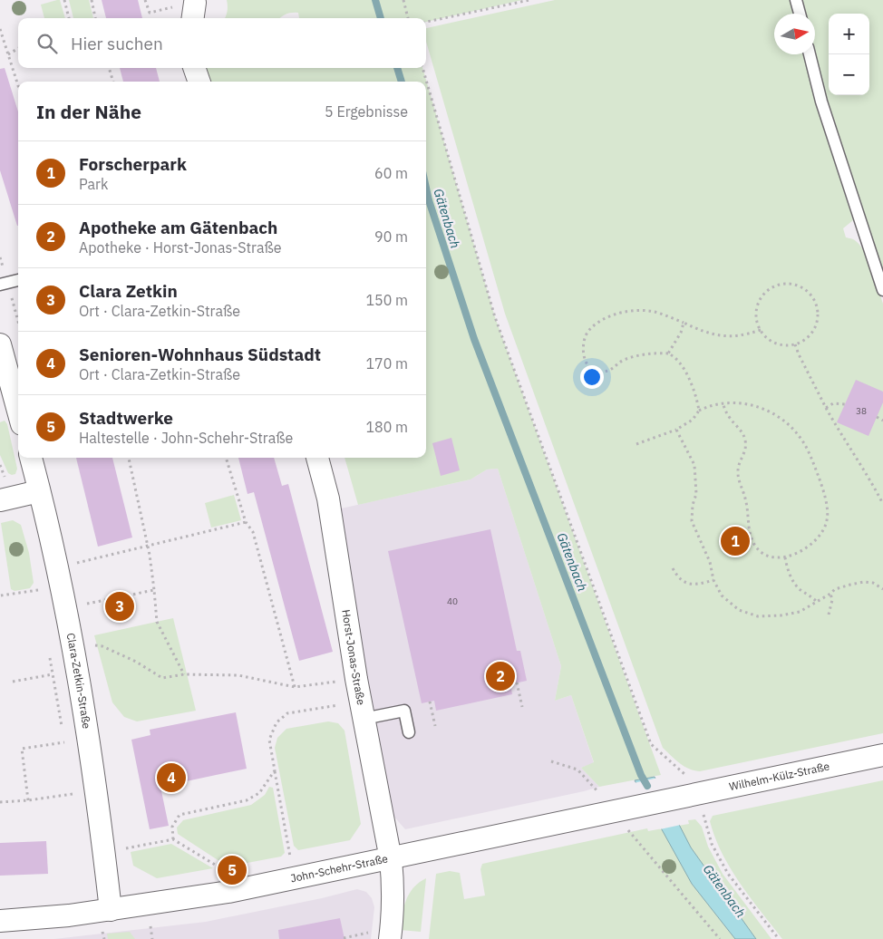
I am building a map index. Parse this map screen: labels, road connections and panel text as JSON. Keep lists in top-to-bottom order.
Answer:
{
  "streets": {
    "street": [
      "Horst-Jonas-Straße",
      "Clara-Zetkin-Straße",
      "Wilhelm-Külz-Straße",
      "John-Schehr-Straße"
    ]
  },
  "crossings": [
    ["Horst-Jonas-Straße", "John-Schehr-Straße"],
    ["Clara-Zetkin-Straße", "John-Schehr-Straße"],
    ["Wilhelm-Külz-Straße", "John-Schehr-Straße"]
  ],
  "water": ["Gätenbach"],
  "house_numbers": ["38", "40"],
  "north": "right",
  "page": {
    "map_buttons": ["+", "−"],
    "search": "Hier suchen",
    "heading": ["In der Nähe", "5 Ergebnisse"],
    "list": [
      {
        "mark": "1",
        "name": "Forscherpark",
        "note": "Park",
        "value": "60 m"
      },
      {
        "mark": "2",
        "name": "Apotheke am Gätenbach",
        "note": "Apotheke · Horst-Jonas-Straße",
        "value": "90 m"
      },
      {
        "mark": "3",
        "name": "Clara Zetkin",
        "note": "Ort · Clara-Zetkin-Straße",
        "value": "150 m"
      },
      {
        "mark": "4",
        "name": "Senioren-Wohnhaus Südstadt",
        "note": "Ort · Clara-Zetkin-Straße",
        "value": "170 m"
      },
      {
        "mark": "5",
        "name": "Stadtwerke",
        "note": "Haltestelle · John-Schehr-Straße",
        "value": "180 m"
      }
    ],
    "pins": [
      "1",
      "3",
      "2",
      "4",
      "5"
    ]
  }
}
